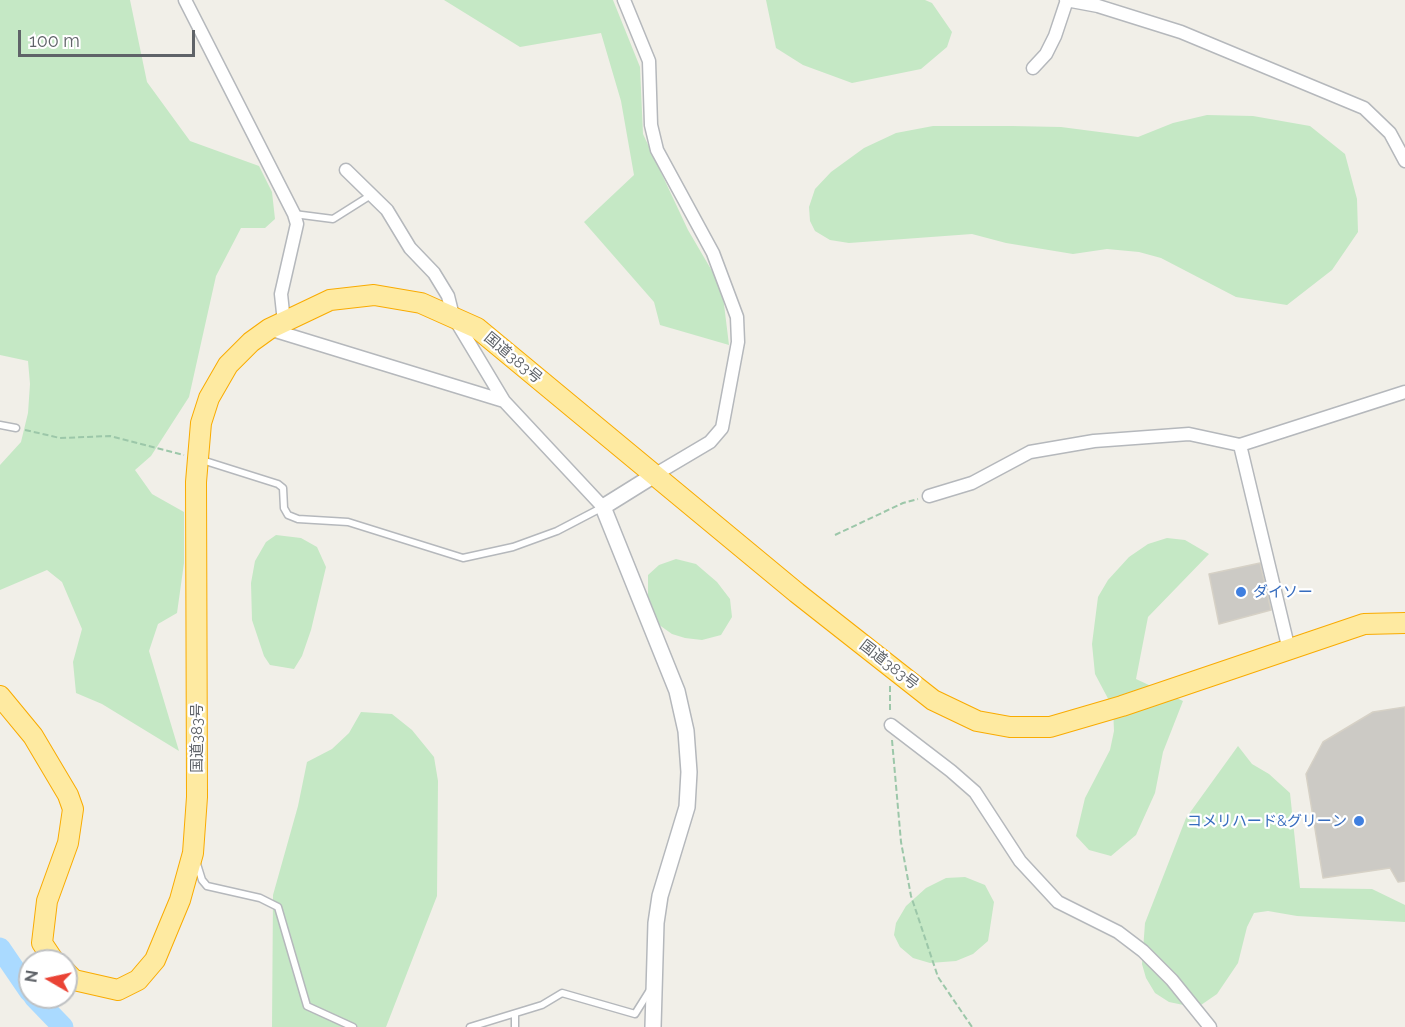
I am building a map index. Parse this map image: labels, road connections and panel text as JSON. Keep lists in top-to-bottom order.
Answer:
{
  "streets": {
    "highway": ["国道383号"]
  },
  "places": ["ダイソー", "コメリハード&グリーン"],
  "scale_bar": "100 m",
  "north": "left"
}
